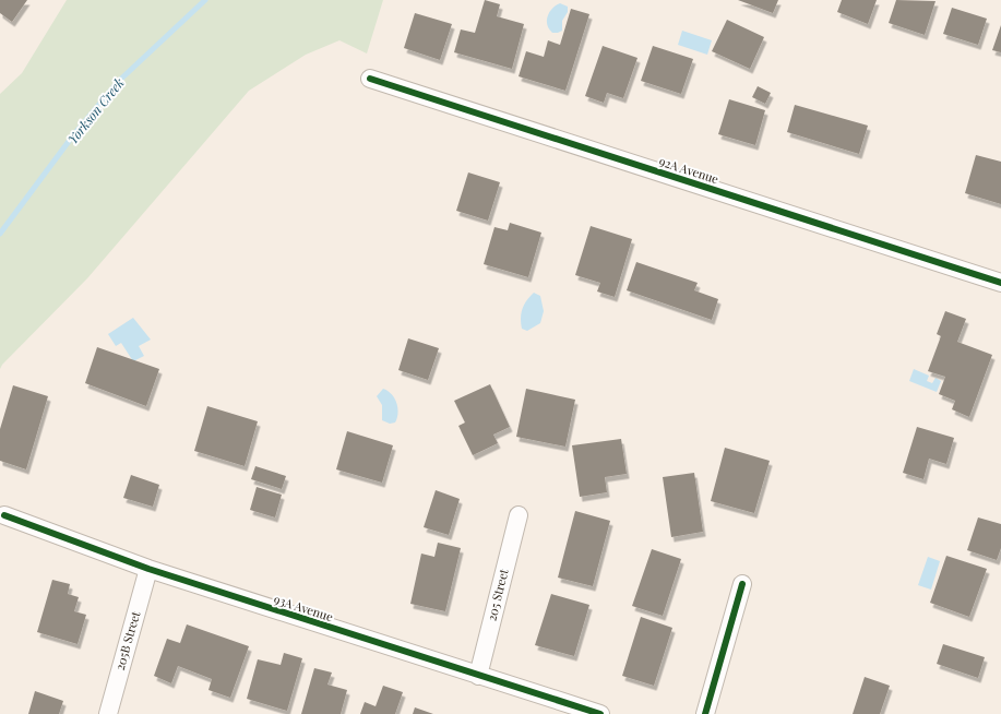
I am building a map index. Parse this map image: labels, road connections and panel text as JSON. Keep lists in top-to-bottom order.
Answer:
{
  "streets": {
    "street": [
      "92A Avenue",
      "205 Street",
      "93A Avenue",
      "205B Street"
    ]
  },
  "crossings": [
    ["205 Street", "93A Avenue"],
    ["93A Avenue", "205B Street"]
  ],
  "water": ["Yorkson Creek"]
}
